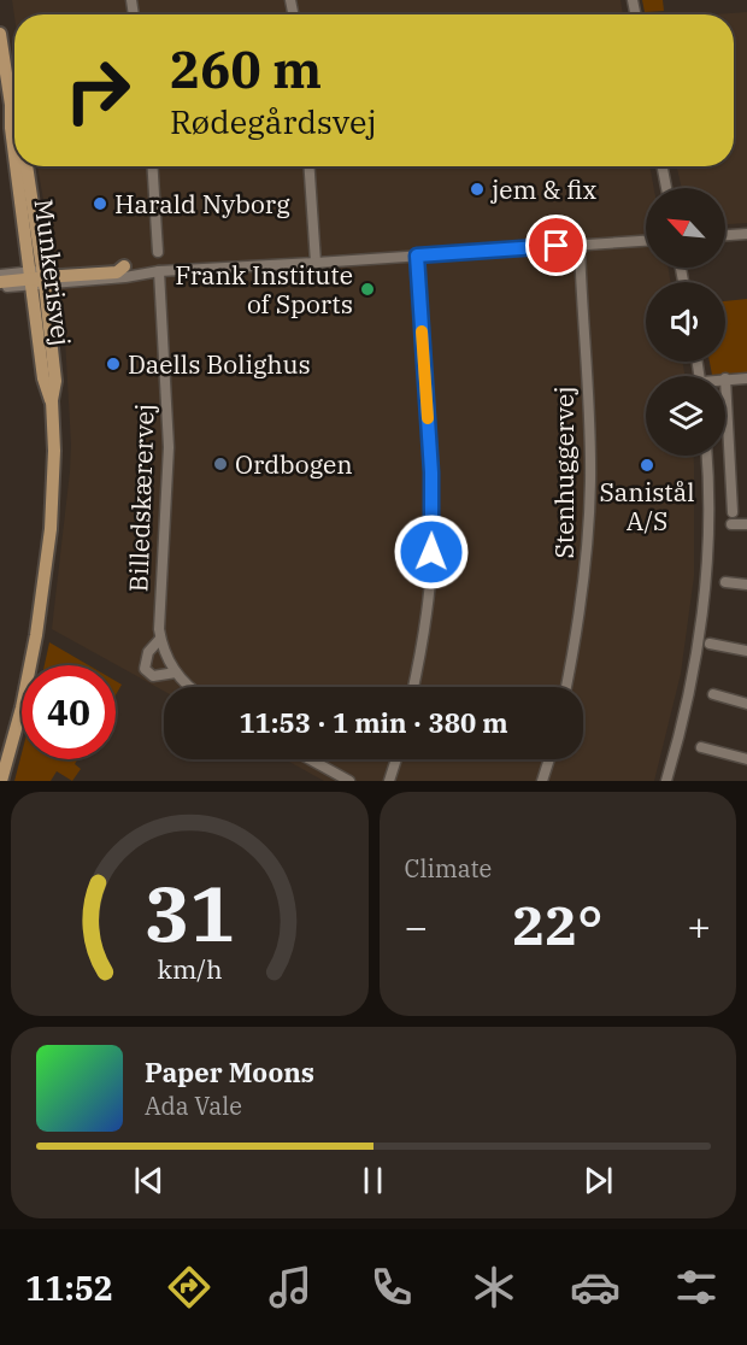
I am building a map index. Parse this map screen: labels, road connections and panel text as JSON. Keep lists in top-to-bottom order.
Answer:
{
  "streets": {
    "main road": ["Munkerisvej"],
    "street": ["Stenhuggervej", "Billedskærervej"]
  },
  "places": [
    "jem & fix",
    "Harald Nyborg",
    "Frank Institute of Sports",
    "Daells Bolighus",
    "Ordbogen",
    "Sanistål A/S"
  ],
  "north": "top left",
  "page": {
    "turn": ["260 m", "Rødegårdsvej"],
    "limit": "40",
    "trip": "11:53 · 1 min · 380 m",
    "tile": "Climate",
    "heat": ["−", "22°", "+"],
    "song": ["Paper Moons", "Ada Vale"],
    "tabs": "11:52",
    "gauge": ["31", "km/h"]
  }
}
